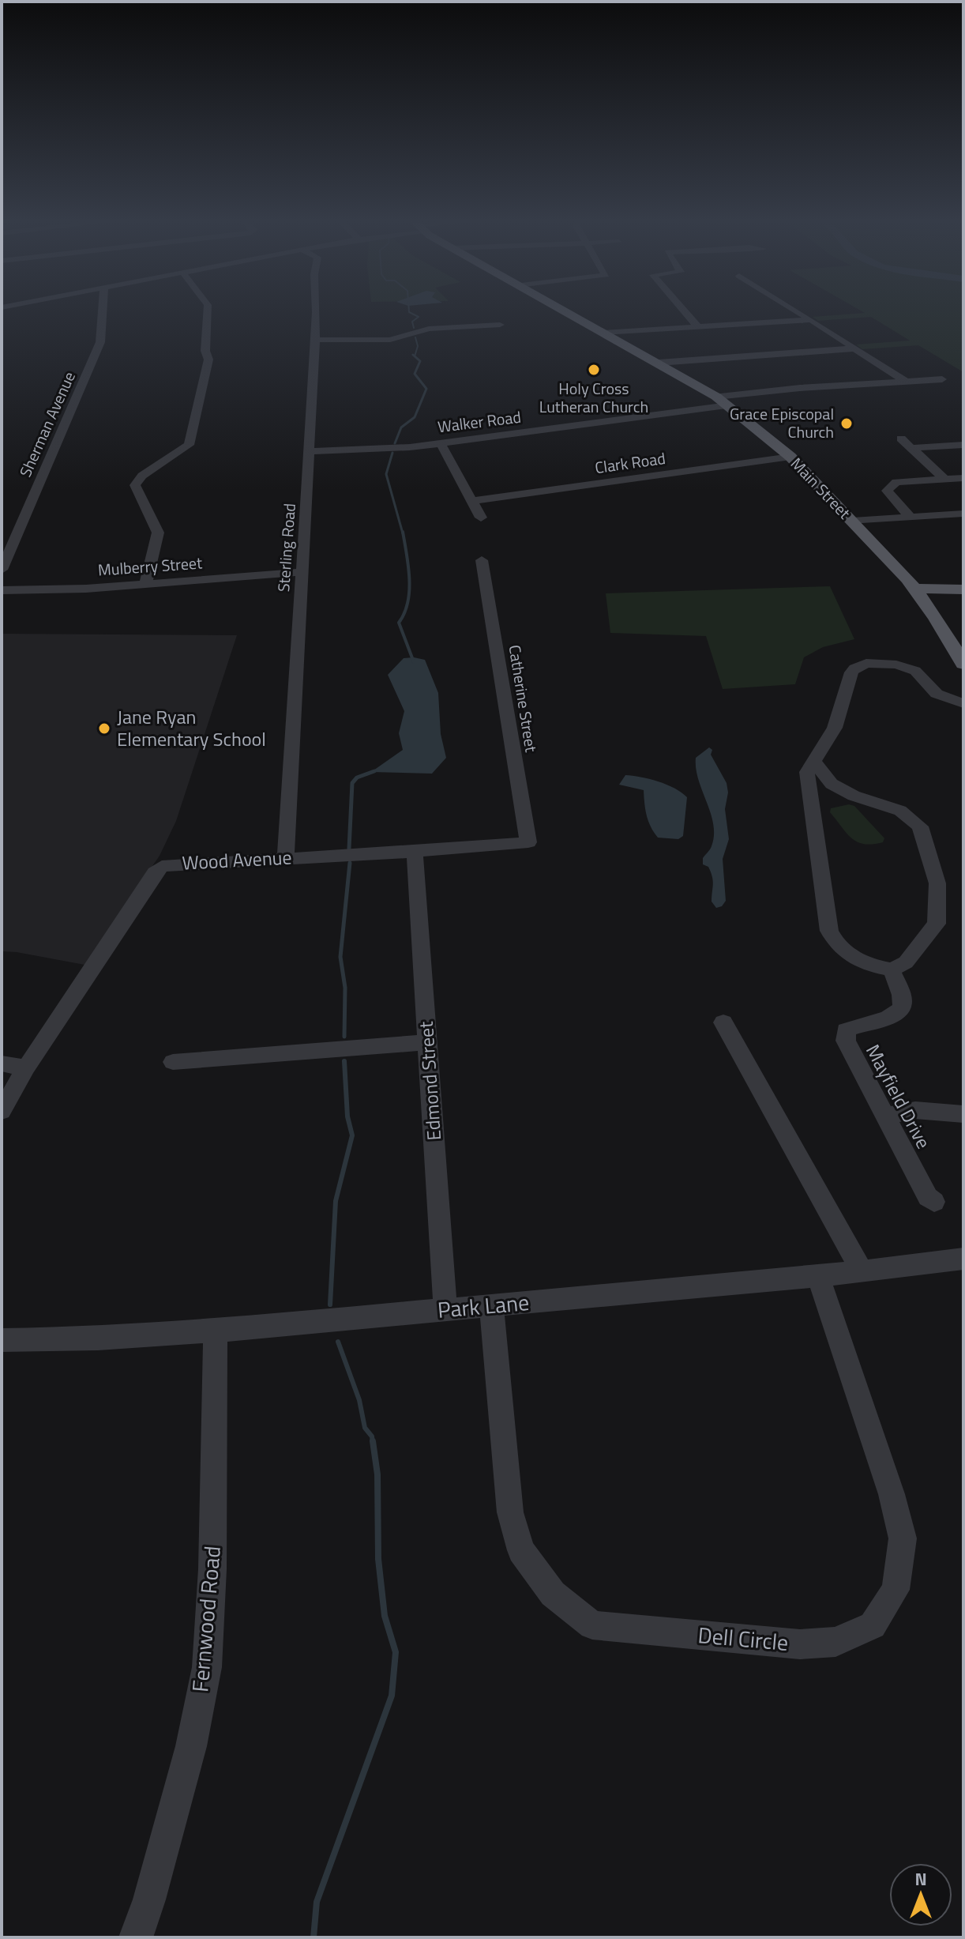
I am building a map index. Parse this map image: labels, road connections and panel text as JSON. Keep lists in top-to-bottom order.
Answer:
{
  "streets": {
    "main road": ["Main Street"],
    "street": [
      "Walker Road",
      "Sherman Avenue",
      "Clark Road",
      "Sterling Road",
      "Mulberry Street",
      "Catherine Street",
      "Wood Avenue",
      "Edmond Street",
      "Mayfield Drive",
      "Park Lane",
      "Fernwood Road",
      "Dell Circle"
    ]
  },
  "crossings": [
    ["Walker Road", "Main Street"],
    ["Walker Road", "Sterling Road"],
    ["Clark Road", "Main Street"],
    ["Sterling Road", "Mulberry Street"],
    ["Sterling Road", "Wood Avenue"],
    ["Catherine Street", "Wood Avenue"],
    ["Wood Avenue", "Edmond Street"],
    ["Edmond Street", "Park Lane"],
    ["Park Lane", "Fernwood Road"],
    ["Park Lane", "Dell Circle"]
  ],
  "places": ["Holy Cross Lutheran Church", "Grace Episcopal Church", "Jane Ryan Elementary School"],
  "north": "top"
}
